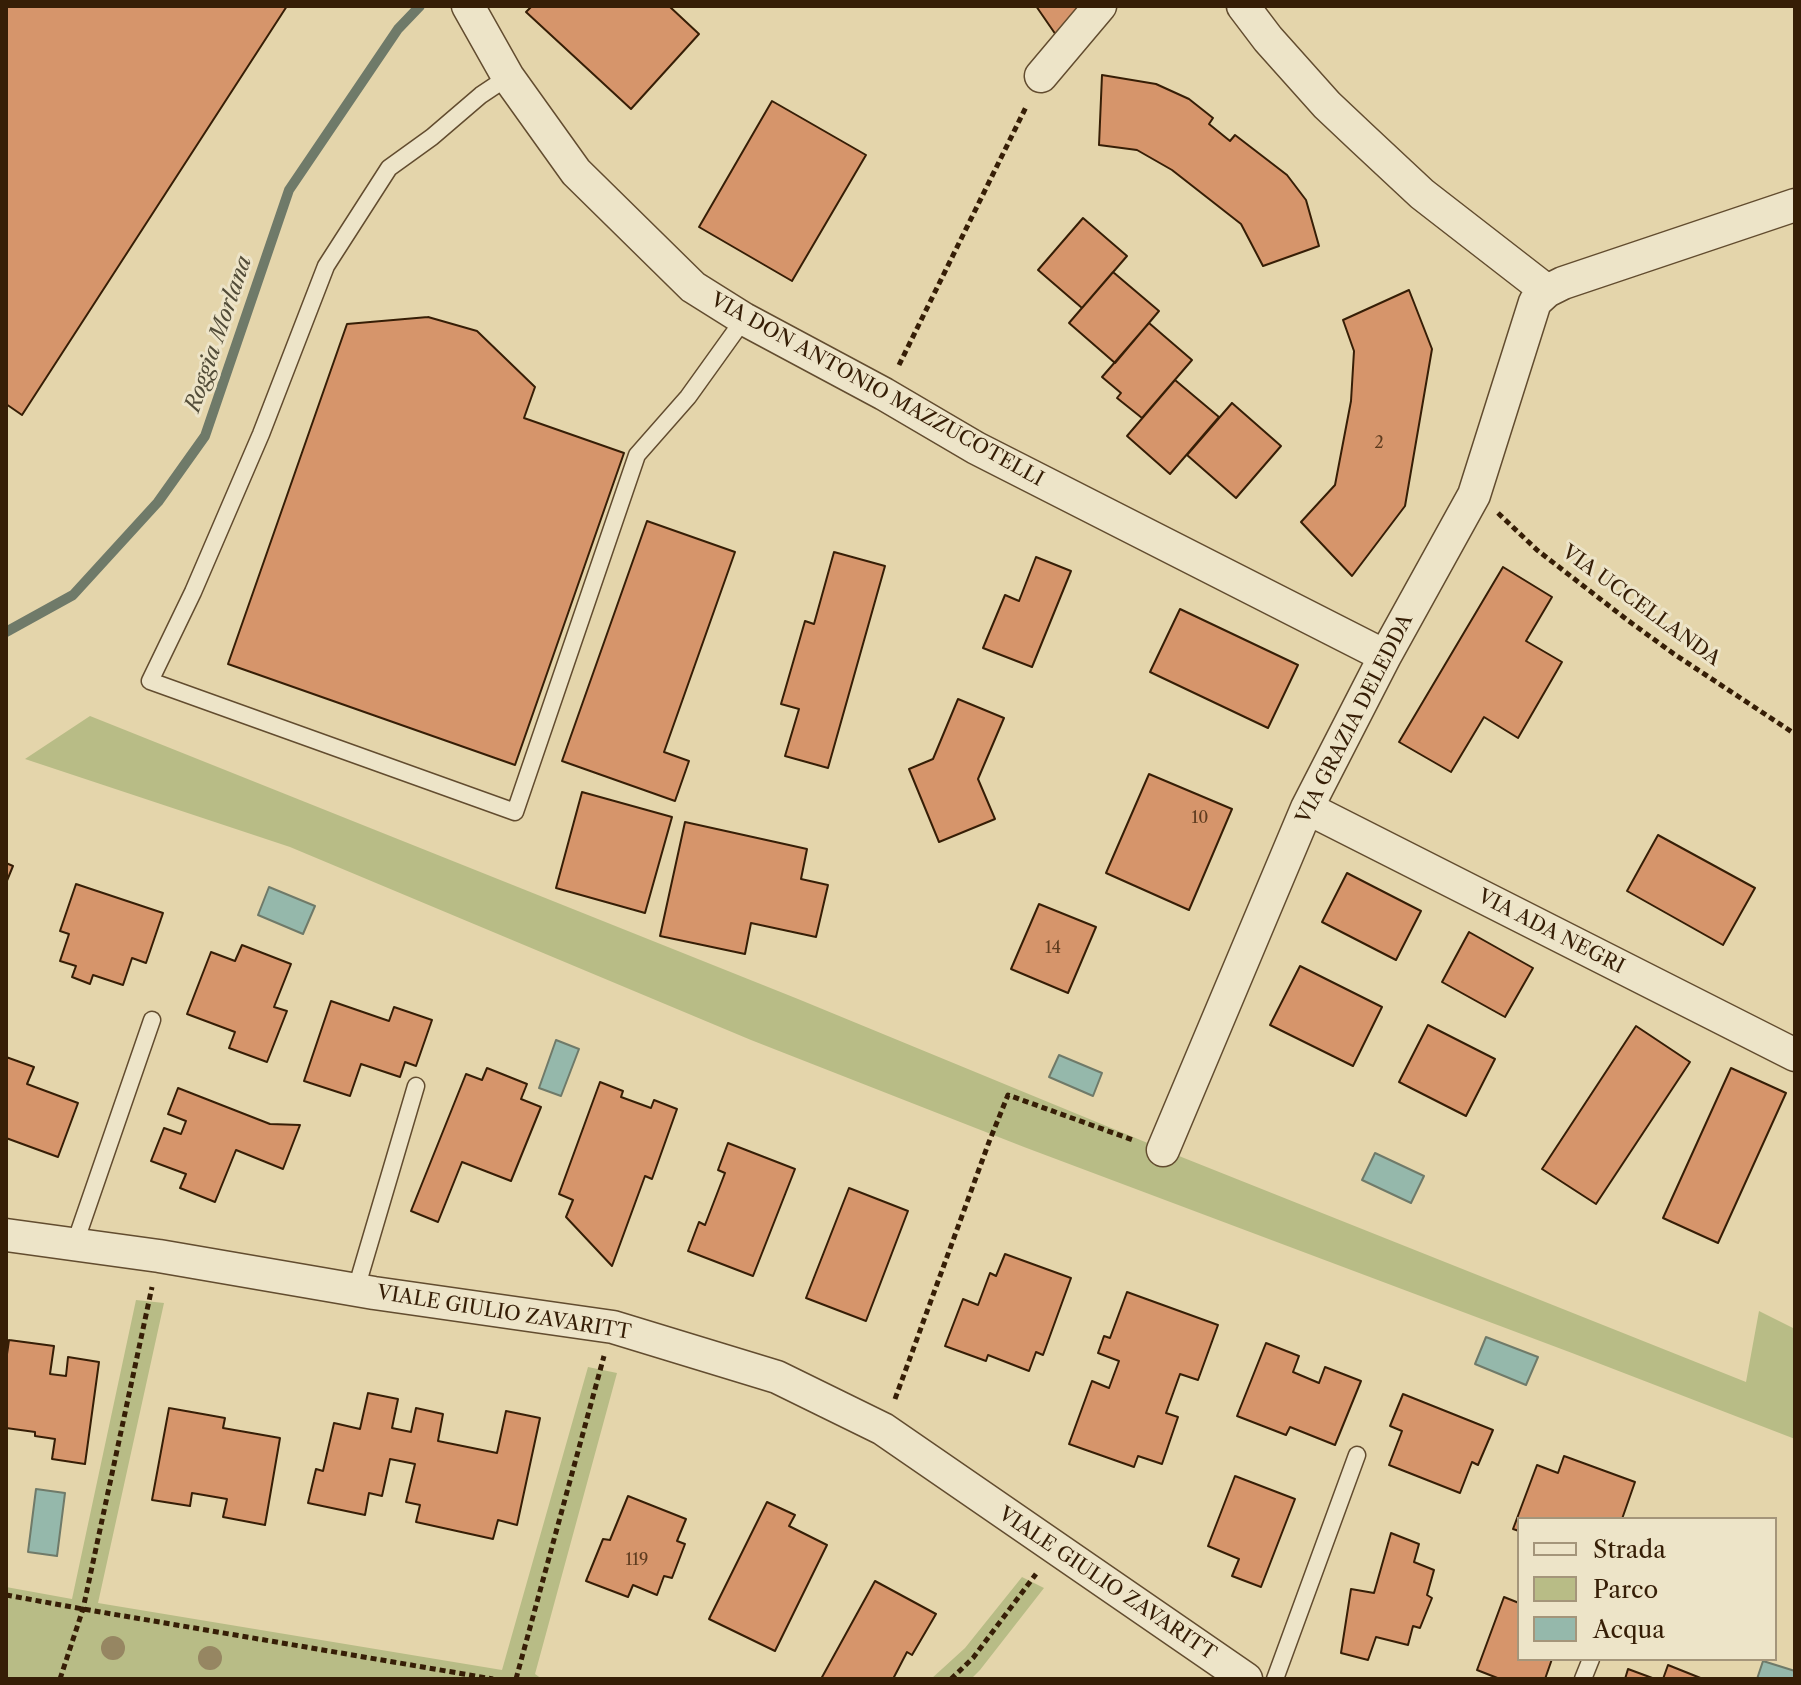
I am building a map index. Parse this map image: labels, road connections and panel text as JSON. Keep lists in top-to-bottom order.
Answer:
{
  "streets": {
    "street": [
      "VIA DON ANTONIO MAZZUCOTELLI",
      "VIA GRAZIA DELEDDA",
      "VIA ADA NEGRI",
      "VIALE GIULIO ZAVARITT"
    ],
    "path": ["VIA UCCELLANDA"]
  },
  "crossings": [
    ["VIA DON ANTONIO MAZZUCOTELLI", "VIA GRAZIA DELEDDA"],
    ["VIA UCCELLANDA", "VIA GRAZIA DELEDDA"],
    ["VIA GRAZIA DELEDDA", "VIA ADA NEGRI"]
  ],
  "water": ["Roggia Morlana"],
  "house_numbers": [
    "2",
    "10",
    "14",
    "119"
  ],
  "legend": ["Strada", "Parco", "Acqua"]
}
